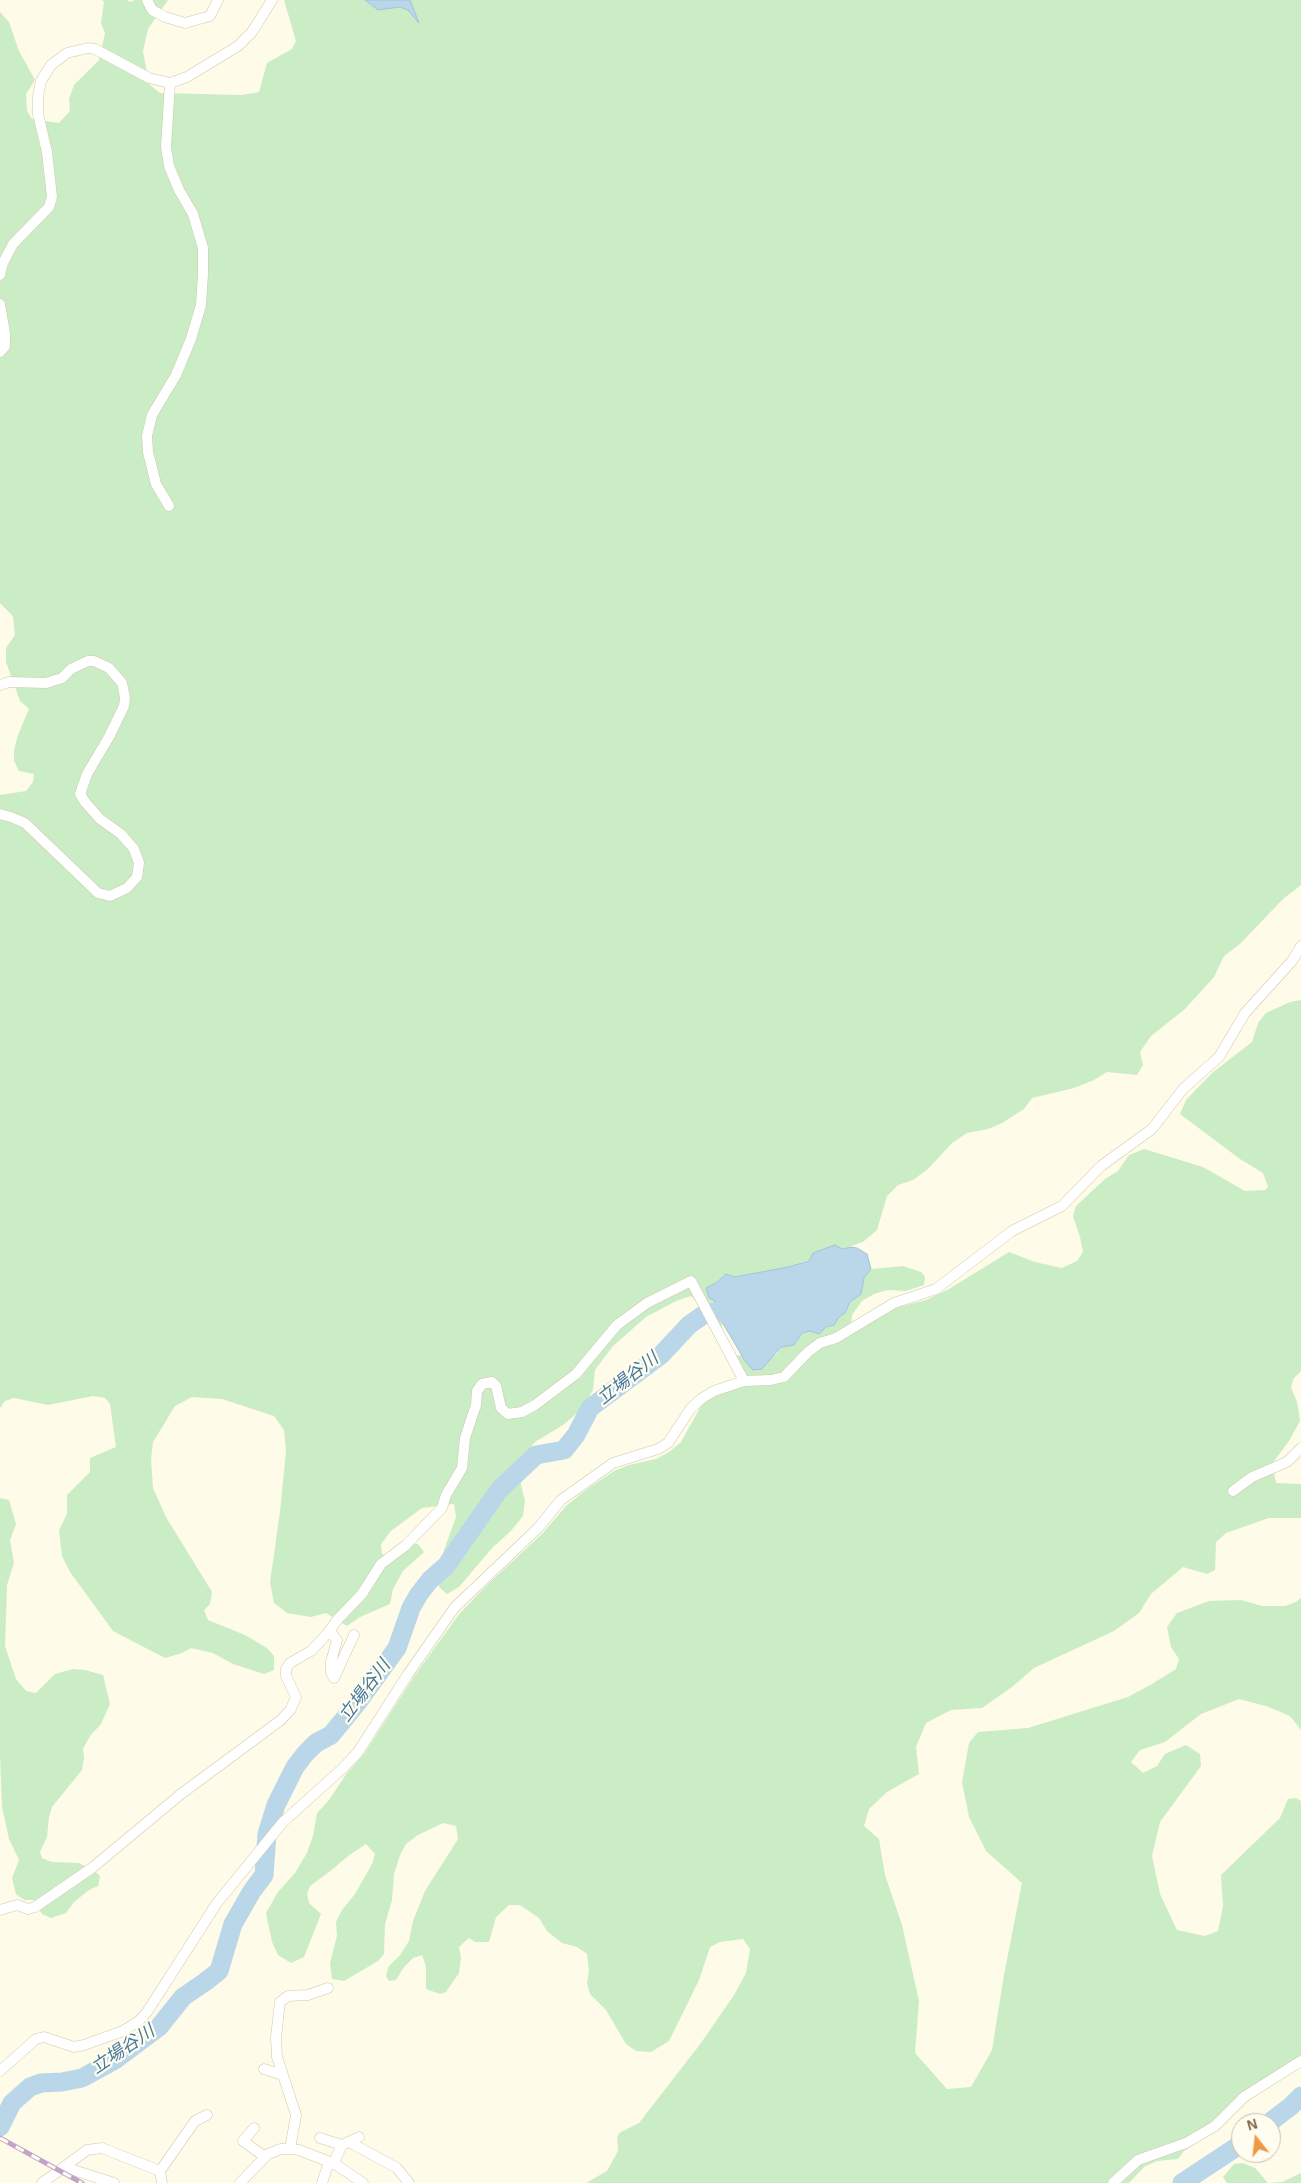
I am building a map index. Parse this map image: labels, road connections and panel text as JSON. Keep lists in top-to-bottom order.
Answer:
{
  "water": ["立場谷川"],
  "north": "top"
}
